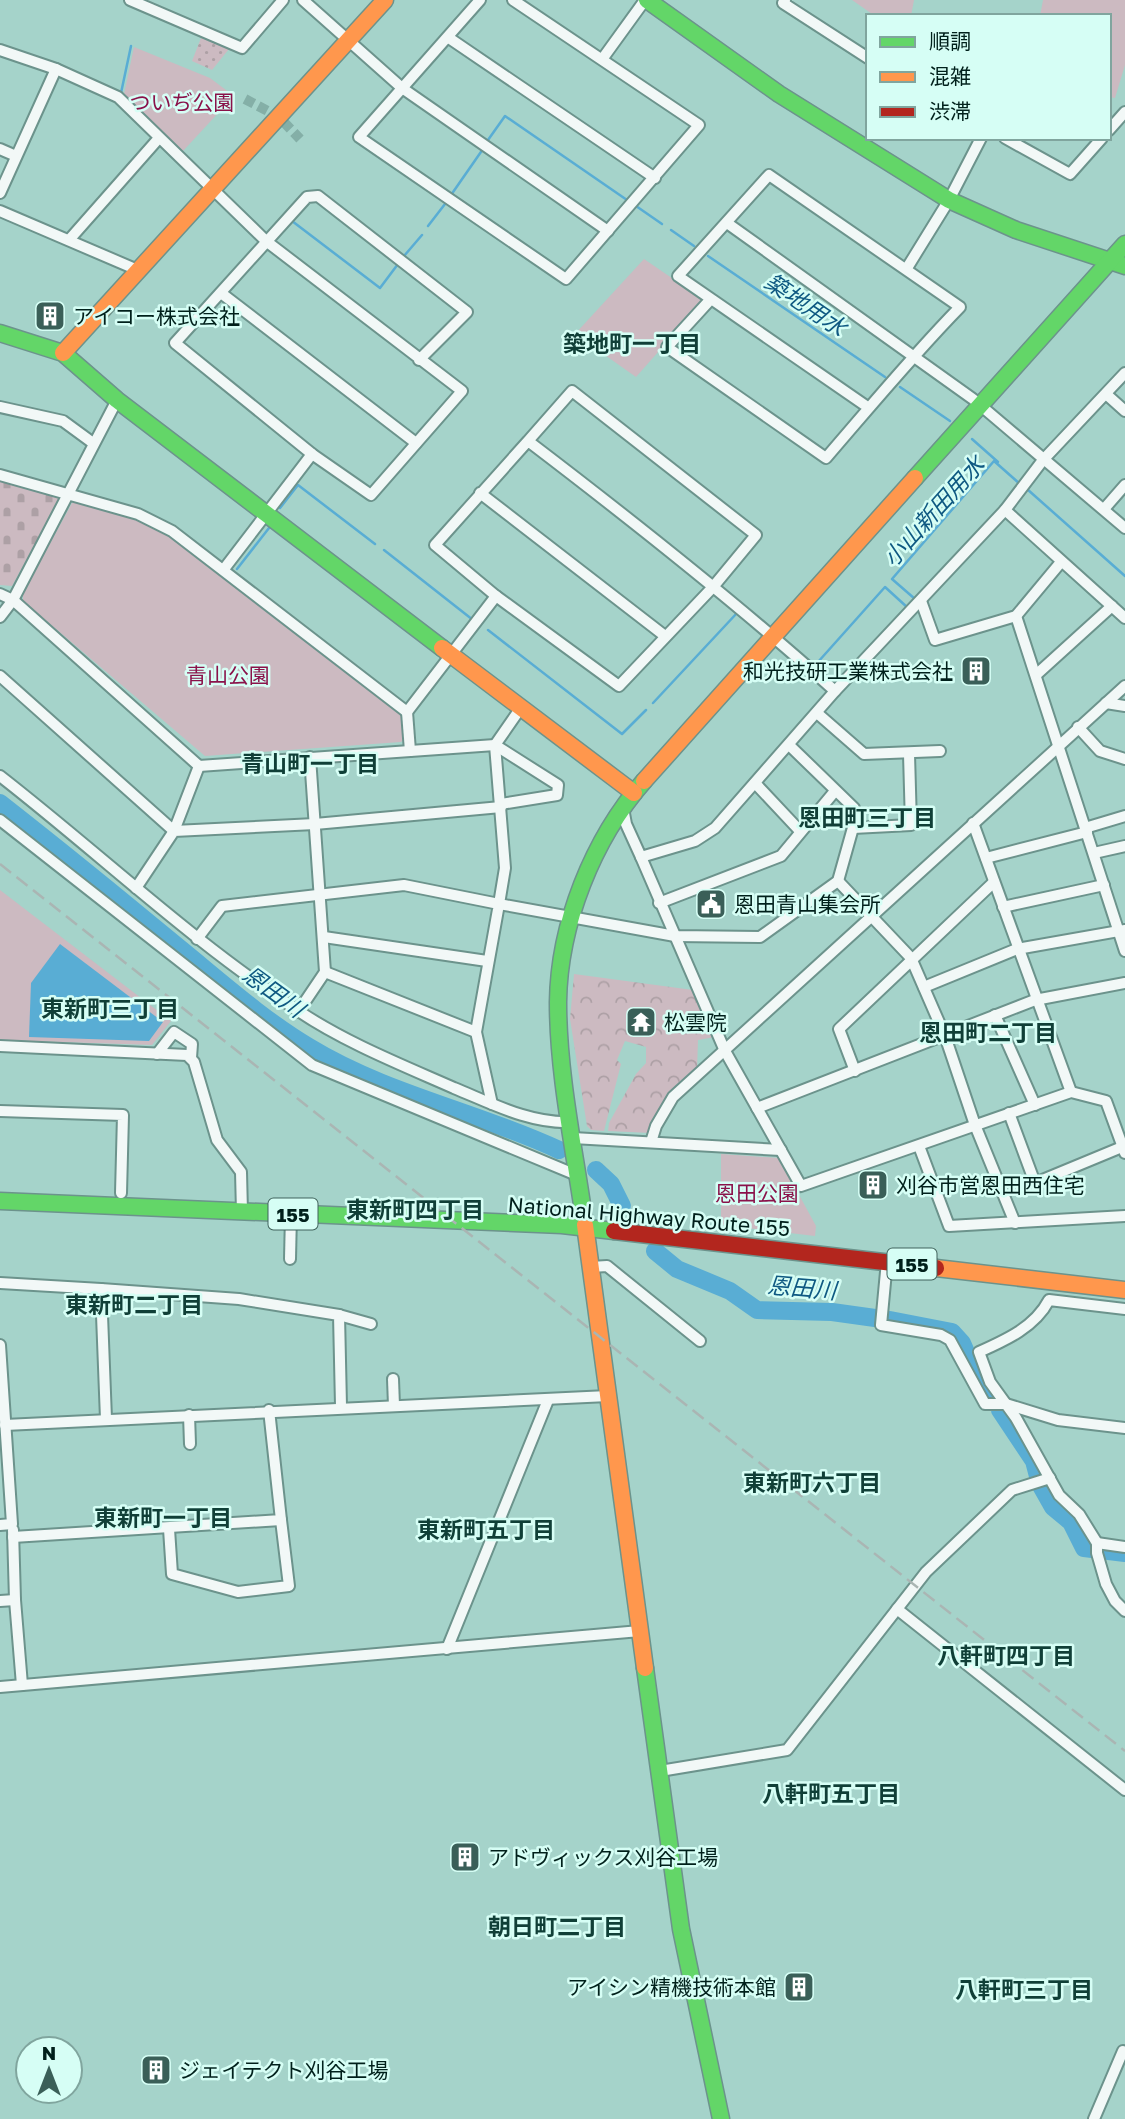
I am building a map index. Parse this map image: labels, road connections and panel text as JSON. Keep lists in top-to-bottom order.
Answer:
{
  "streets": {
    "main road": ["155", "National Highway Route 155"]
  },
  "districts": [
    "築地町一丁目",
    "青山町一丁目",
    "恩田町三丁目",
    "東新町三丁目",
    "恩田町二丁目",
    "東新町四丁目",
    "東新町二丁目",
    "東新町六丁目",
    "東新町一丁目",
    "東新町五丁目",
    "八軒町四丁目",
    "八軒町五丁目",
    "朝日町二丁目",
    "八軒町三丁目"
  ],
  "water": ["築地用水", "小山新田用水", "恩田川"],
  "parks": ["ついぢ公園", "青山公園", "恩田公園"],
  "places": {
    "building": [
      "アイコー株式会社",
      "和光技研工業株式会社",
      "刈谷市営恩田西住宅",
      "アドヴィックス刈谷工場",
      "アイシン精機技術本館",
      "ジェイテクト刈谷工場"
    ],
    "public building": ["恩田青山集会所"],
    "temple": ["松雲院"]
  },
  "legend": ["順調", "混雑", "渋滞"],
  "north": "top"
}
